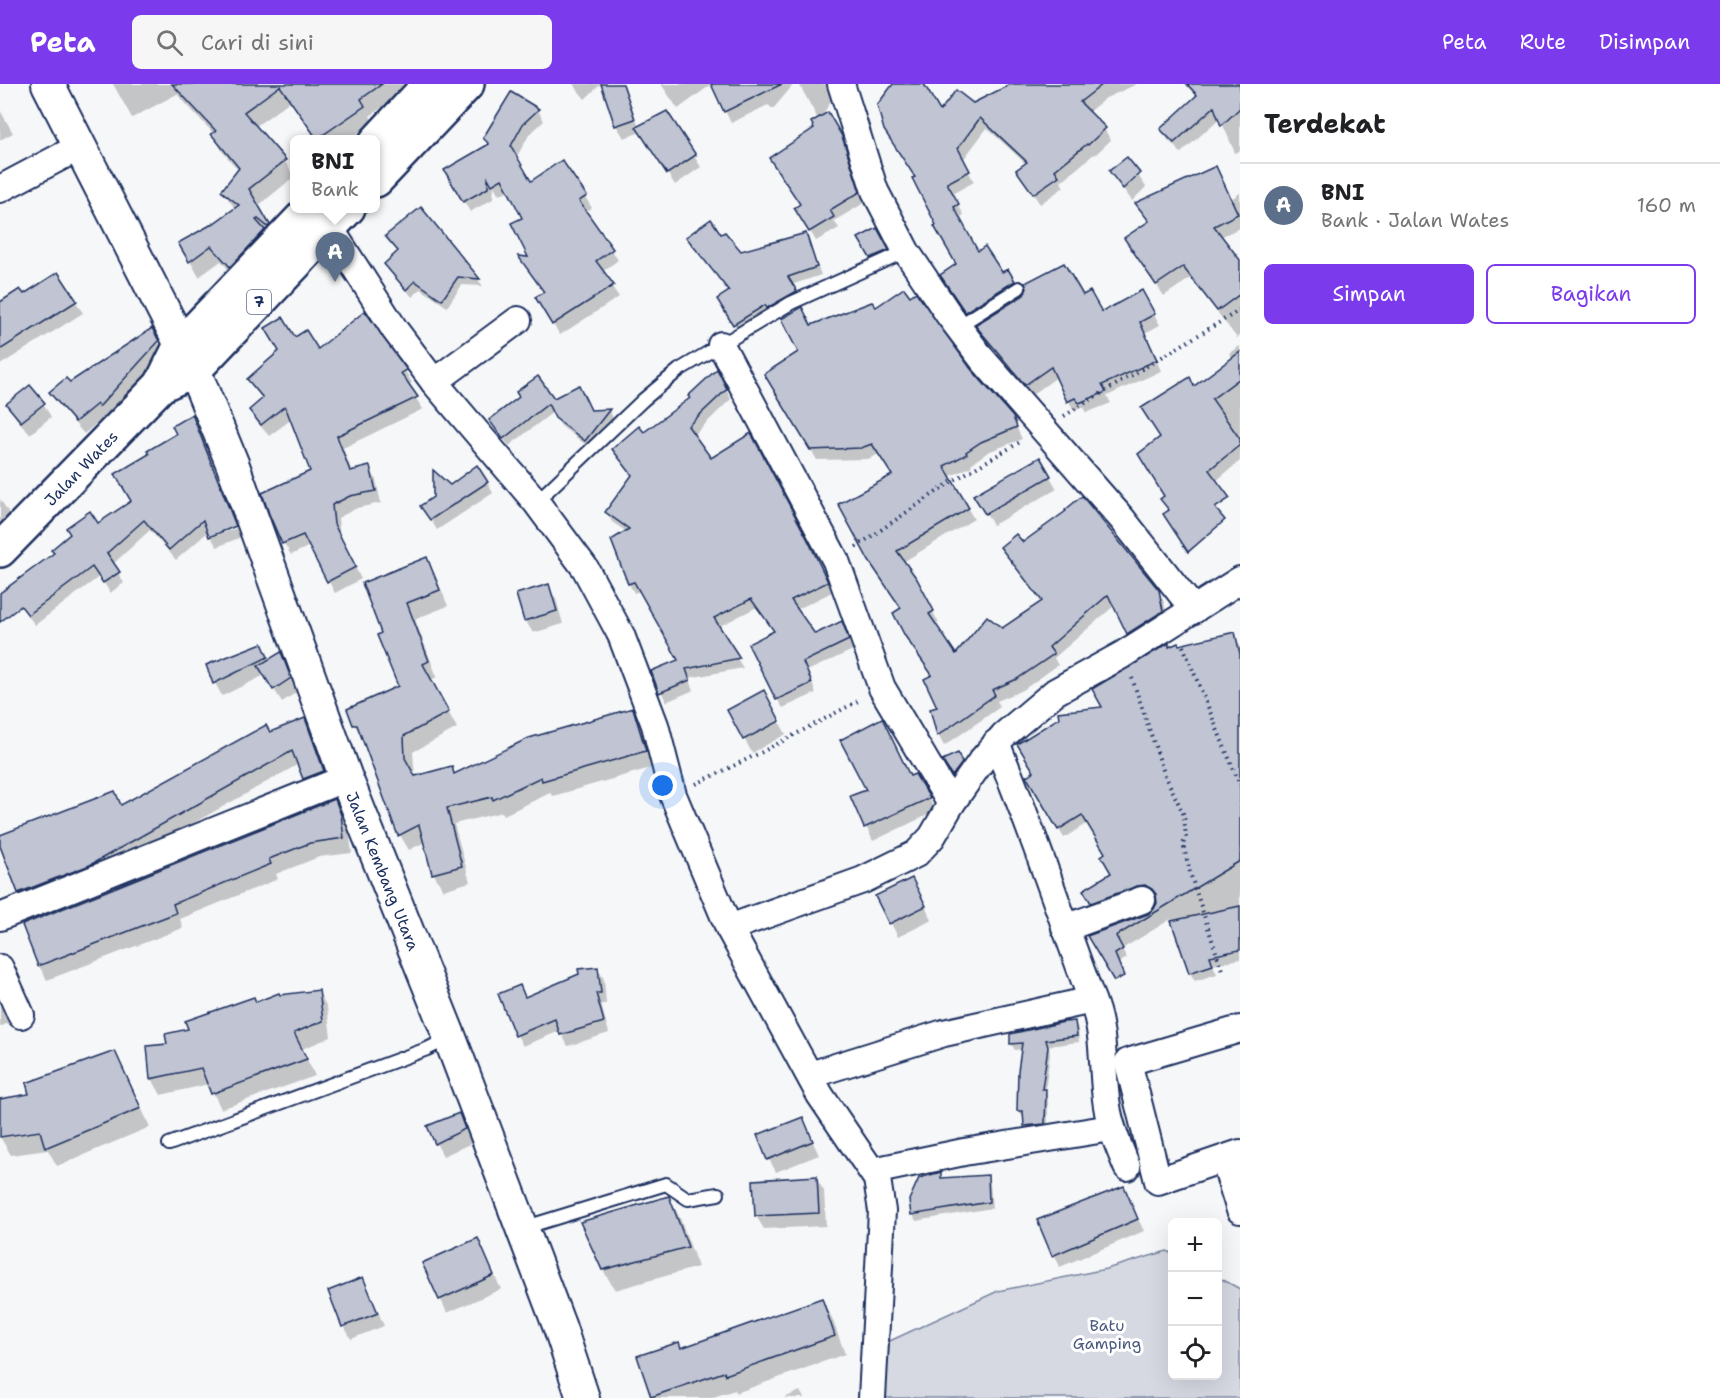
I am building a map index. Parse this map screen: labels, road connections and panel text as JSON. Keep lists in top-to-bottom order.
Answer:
{
  "streets": {
    "highway": ["7", "Jalan Wates"],
    "street": ["Jalan Kembang Utara"]
  },
  "crossings": [
    ["Jalan Wates", "Jalan Kembang Utara"]
  ],
  "parks": ["Batu Gamping"],
  "page": {
    "header": "Peta",
    "search": "Cari di sini",
    "nav": ["Peta", "Rute", "Disimpan"],
    "heading": "Terdekat",
    "popup": ["BNI", "Bank"],
    "list": [
      {
        "mark": "A",
        "name": "BNI",
        "note": "Bank · Jalan Wates",
        "value": "160 m"
      }
    ],
    "pins": "A",
    "buttons": ["Simpan", "Bagikan"],
    "map_buttons": ["+", "−"]
  }
}
